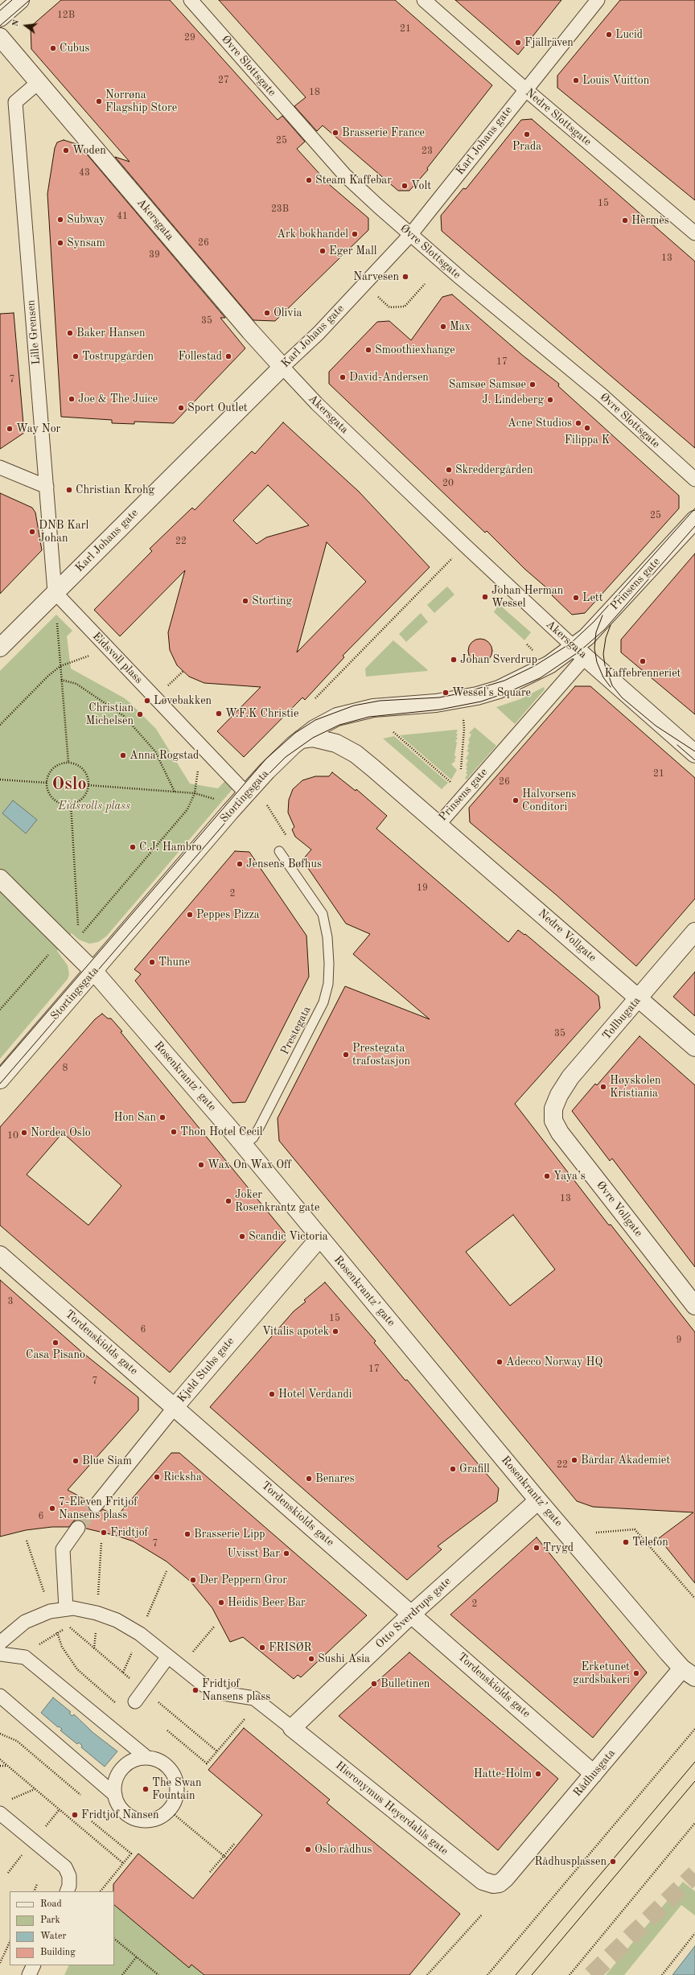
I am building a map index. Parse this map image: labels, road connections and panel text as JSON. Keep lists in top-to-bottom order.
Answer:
{
  "streets": {
    "street": [
      "Øvre Slottsgate",
      "Nedre Slottsgate",
      "Karl Johans gate",
      "Akersgata",
      "Lille Grensen",
      "Prinsens gate",
      "Eidsvoll plass",
      "Stortingsgata",
      "Nedre Vollgate",
      "Tollbugata",
      "Rosenkrantz’ gate",
      "Øvre Vollgate",
      "Tordenskiolds gate",
      "Kjeld Stubs gate",
      "Otto Sverdrups gate",
      "Rådhusgata",
      "Hieronymus Heyerdahls gate"
    ],
    "lane": ["Prestegata"]
  },
  "crossings": [
    ["Øvre Slottsgate", "Karl Johans gate"],
    ["Nedre Slottsgate", "Karl Johans gate"],
    ["Karl Johans gate", "Akersgata"],
    ["Karl Johans gate", "Lille Grensen"],
    ["Karl Johans gate", "Eidsvoll plass"],
    ["Akersgata", "Lille Grensen"],
    ["Akersgata", "Prinsens gate"],
    ["Akersgata", "Stortingsgata"],
    ["Lille Grensen", "Eidsvoll plass"],
    ["Prinsens gate", "Stortingsgata"],
    ["Prinsens gate", "Nedre Vollgate"],
    ["Eidsvoll plass", "Stortingsgata"],
    ["Stortingsgata", "Rosenkrantz’ gate"],
    ["Nedre Vollgate", "Tollbugata"],
    ["Tollbugata", "Øvre Vollgate"],
    ["Prestegata", "Rosenkrantz’ gate"],
    ["Rosenkrantz’ gate", "Kjeld Stubs gate"],
    ["Rosenkrantz’ gate", "Otto Sverdrups gate"],
    ["Rosenkrantz’ gate", "Rådhusgata"],
    ["Tordenskiolds gate", "Kjeld Stubs gate"],
    ["Tordenskiolds gate", "Otto Sverdrups gate"],
    ["Tordenskiolds gate", "Rådhusgata"],
    ["Otto Sverdrups gate", "Hieronymus Heyerdahls gate"],
    ["Rådhusgata", "Hieronymus Heyerdahls gate"]
  ],
  "districts": ["Oslo"],
  "parks": ["Eidsvolls plass"],
  "places": [
    "Lucid",
    "Fjällräven",
    "Cubus",
    "Louis Vuitton",
    "Norrøna Flagship Store",
    "Brasserie France",
    "Prada",
    "Woden",
    "Steam Kaffebar",
    "Volt",
    "Subway",
    "Hermès",
    "Ark bokhandel",
    "Synsam",
    "Eger Mall",
    "Narvesen",
    "Olivia",
    "Max",
    "Baker Hansen",
    "Smoothiexhange",
    "Tostrupgården",
    "Follestad",
    "David-Andersen",
    "Samsøe Samsøe",
    "Joe & The Juice",
    "J. Lindeberg",
    "Sport Outlet",
    "Acne Studios",
    "Filippa K",
    "Way Nor",
    "Skreddergården",
    "Christian Krohg",
    "DNB Karl Johan",
    "Johan Herman Wessel",
    "Lett",
    "Storting",
    "Johan Sverdrup",
    "Kaffebrenneriet",
    "Wessel's Square",
    "Løvebakken",
    "W.F.K Christie",
    "Christian Michelsen",
    "Anna Rogstad",
    "Halvorsens Conditori",
    "C.J. Hambro",
    "Jensens Bøfhus",
    "Peppes Pizza",
    "Thune",
    "Prestegata trafostasjon",
    "Høyskolen Kristiania",
    "Hon San",
    "Thon Hotel Cecil",
    "Nordea Oslo",
    "Wax On Wax Off",
    "Yaya’s",
    "Joker Rosenkrantz gate",
    "Scandic Victoria",
    "Vitalis apotek",
    "Casa Pisano",
    "Adecco Norway HQ",
    "Hotel Verdandi",
    "Bårdar Akademiet",
    "Blue Siam",
    "Grafill",
    "Ricksha",
    "Benares",
    "7-Eleven Fritjof Nansens plass",
    "Fridtjof",
    "Brasserie Lipp",
    "Telefon",
    "Trygd",
    "Uvisst Bar",
    "Der Peppern Gror",
    "Heidis Beer Bar",
    "FRISØR",
    "Sushi Asia",
    "Erketunet gardsbakeri",
    "Bulletinen",
    "Fridtjof Nansens plass",
    "Hatte-Holm",
    "The Swan Fountain",
    "Fridtjof Nansen",
    "Oslo rådhus",
    "Rådhusplassen"
  ],
  "house_numbers": [
    "12B",
    "21",
    "29",
    "27",
    "18",
    "25",
    "23",
    "43",
    "15",
    "23B",
    "41",
    "26",
    "39",
    "13",
    "35",
    "17",
    "7",
    "20",
    "25",
    "22",
    "21",
    "26",
    "19",
    "2",
    "35",
    "8",
    "10",
    "13",
    "3",
    "15",
    "6",
    "9",
    "17",
    "7",
    "22",
    "6",
    "7",
    "2"
  ],
  "legend": [
    "Road",
    "Park",
    "Water",
    "Building"
  ],
  "north": "left"
}
